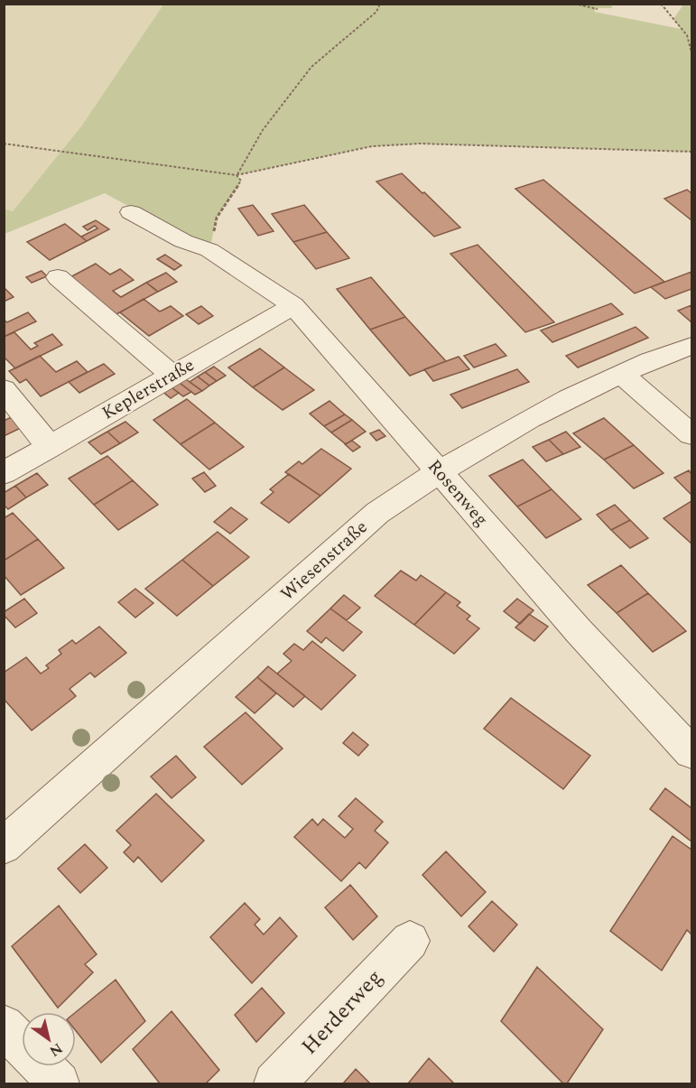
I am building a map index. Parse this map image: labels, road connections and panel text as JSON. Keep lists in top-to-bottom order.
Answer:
{
  "streets": {
    "street": [
      "Keplerstraße",
      "Rosenweg",
      "Wiesenstraße",
      "Herderweg"
    ]
  },
  "crossings": [
    ["Keplerstraße", "Rosenweg"],
    ["Rosenweg", "Wiesenstraße"]
  ],
  "north": "bottom right"
}
